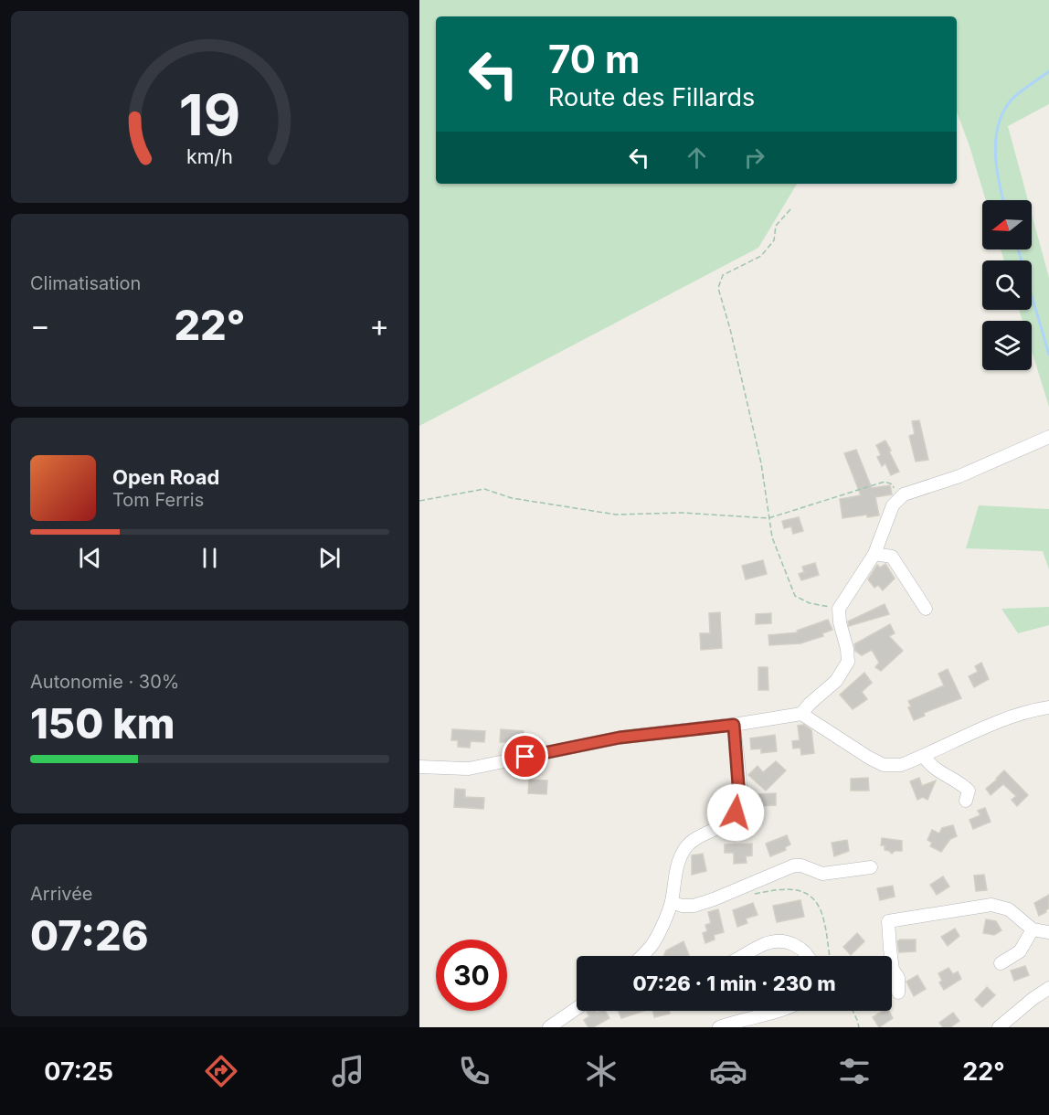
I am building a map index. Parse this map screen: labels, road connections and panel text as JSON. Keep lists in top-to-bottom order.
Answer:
{
  "north": "left",
  "page": {
    "turn": ["70 m", "Route des Fillards"],
    "tile": [
      "Climatisation",
      ["Autonomie · 30%", "150 km"],
      ["Arrivée", "07:26"]
    ],
    "heat": ["−", "22°", "+"],
    "song": ["Open Road", "Tom Ferris"],
    "limit": "30",
    "trip": "07:26 · 1 min · 230 m",
    "tabs": ["07:25", "22°"],
    "gauge": ["19", "km/h"]
  }
}
